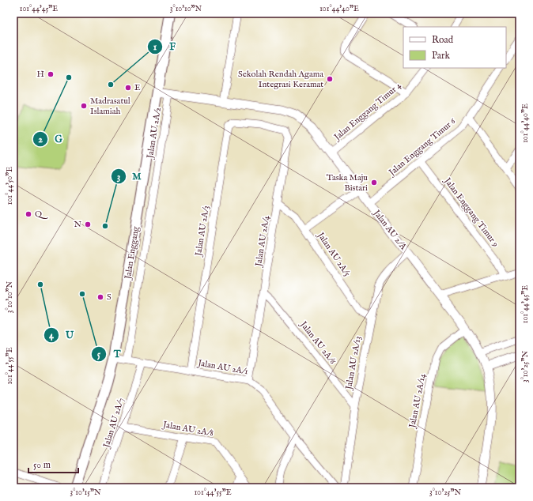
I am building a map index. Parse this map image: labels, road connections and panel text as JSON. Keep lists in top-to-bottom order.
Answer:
{
  "streets": {
    "main road": ["Jalan Enggang"],
    "street": [
      "Jalan Enggang Timur 4",
      "Jalan AU 2A/2",
      "Jalan Enggang Timur 6",
      "Jalan Enggang Timur 9",
      "Jalan AU 2/A",
      "Jalan AU 2A/3",
      "Jalan AU 2A/4",
      "Jalan AU 2A/5",
      "Jalan AU 2A/6",
      "Jalan AU 2A/13",
      "Jalan AU 2A/1",
      "Jalan AU 2A/14",
      "Jalan AU 2A/7",
      "Jalan AU 2A/8"
    ]
  },
  "crossings": [
    ["Jalan Enggang Timur 4", "Jalan AU 2/A"],
    ["Jalan AU 2A/2", "Jalan AU 2/A"],
    ["Jalan AU 2A/2", "Jalan AU 2A/1"],
    ["Jalan Enggang Timur 6", "Jalan Enggang Timur 9"],
    ["Jalan Enggang Timur 6", "Jalan AU 2/A"],
    ["Jalan AU 2/A", "Jalan Enggang"],
    ["Jalan AU 2/A", "Jalan AU 2A/13"],
    ["Jalan AU 2/A", "Jalan AU 2A/14"],
    ["Jalan AU 2A/3", "Jalan AU 2A/4"],
    ["Jalan AU 2A/3", "Jalan AU 2A/1"],
    ["Jalan AU 2A/4", "Jalan AU 2A/5"],
    ["Jalan AU 2A/4", "Jalan AU 2A/6"],
    ["Jalan AU 2A/4", "Jalan AU 2A/1"],
    ["Jalan Enggang", "Jalan AU 2A/1"],
    ["Jalan AU 2A/5", "Jalan AU 2A/13"],
    ["Jalan AU 2A/6", "Jalan AU 2A/13"],
    ["Jalan AU 2A/1", "Jalan AU 2A/7"],
    ["Jalan AU 2A/7", "Jalan AU 2A/8"]
  ],
  "places": [
    "H",
    "G",
    "Sekolah Rendah Agama Integrasi Keramat",
    "F",
    "E",
    "Madrasatul Islamiah",
    "Taska Maju Bistari",
    "Q",
    "N",
    "M",
    "U",
    "T",
    "S"
  ],
  "legend": ["Road", "Park"],
  "scale_bar": "50 m",
  "coordinates": [
    "101°44'45\"E",
    "3°10'10\"N",
    "101°44'40\"E",
    "101°44'50\"E",
    "101°44'55\"E",
    "3°10'25\"N",
    "3°10'15\"N"
  ]
}
